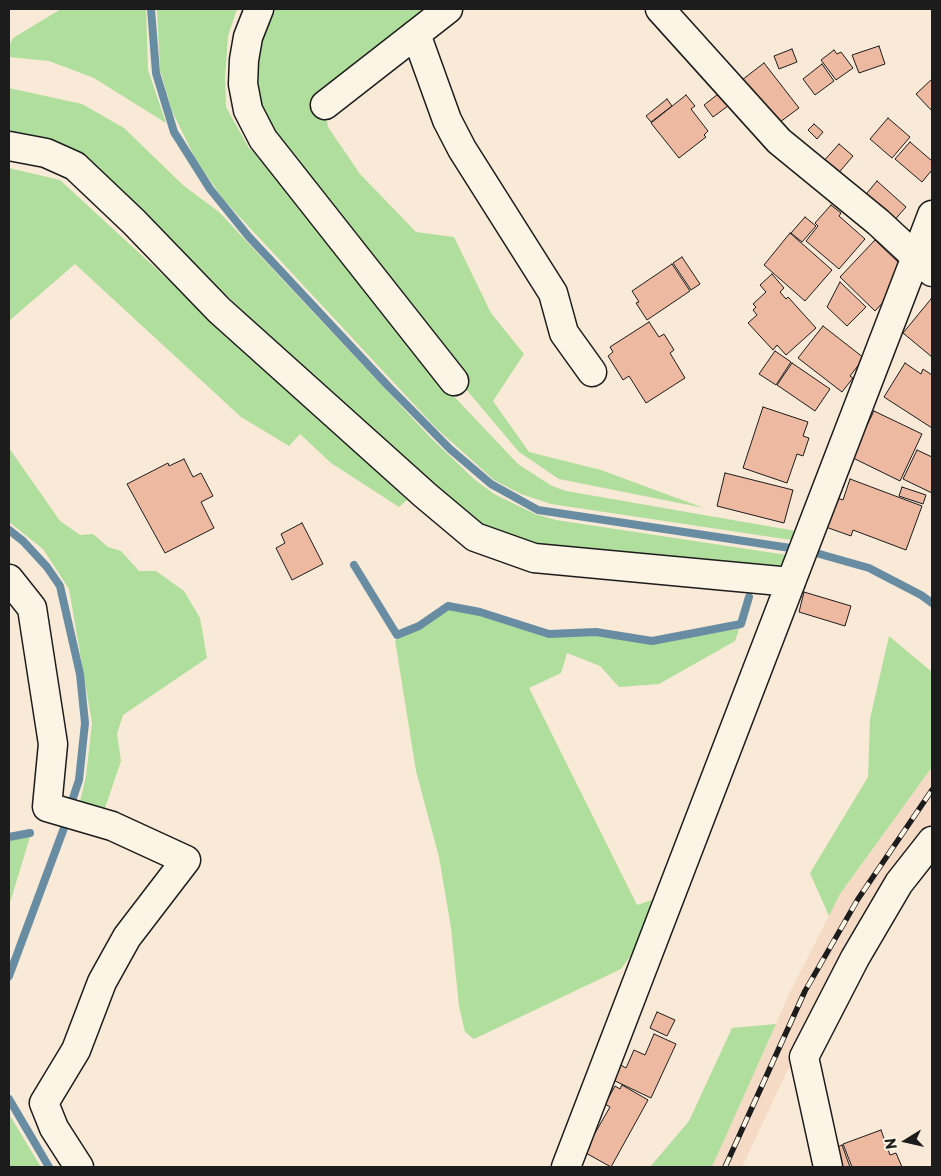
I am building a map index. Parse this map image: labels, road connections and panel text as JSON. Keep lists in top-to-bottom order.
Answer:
{
  "north": "left"
}
